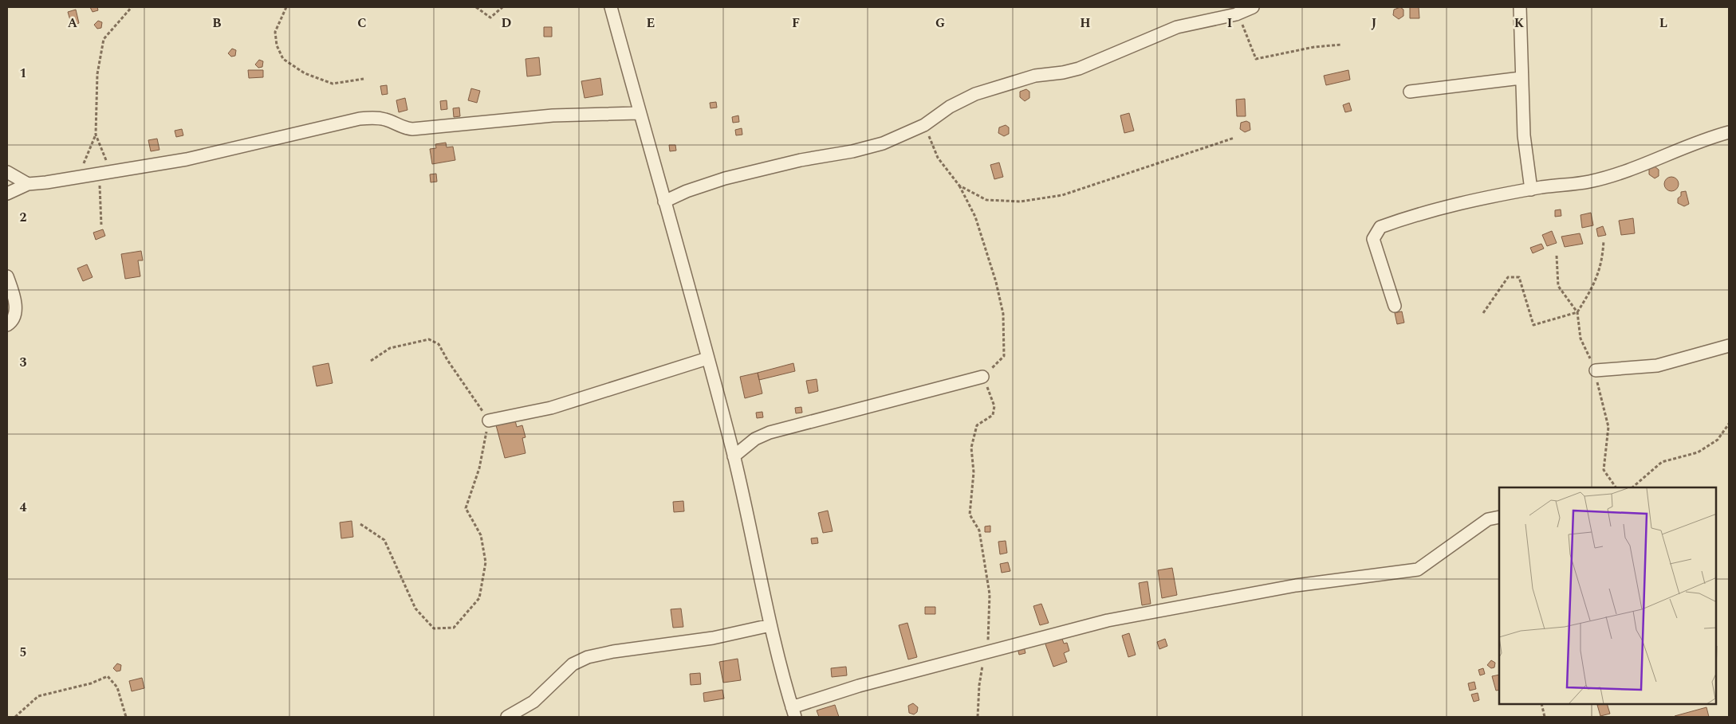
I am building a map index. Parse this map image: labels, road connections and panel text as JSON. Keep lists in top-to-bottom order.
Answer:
{
  "grid": {
    "columns": [
      "A",
      "B",
      "C",
      "D",
      "E",
      "F",
      "G",
      "H",
      "I",
      "J",
      "K",
      "L"
    ],
    "rows": [
      "1",
      "2",
      "3",
      "4",
      "5"
    ]
  }
}
